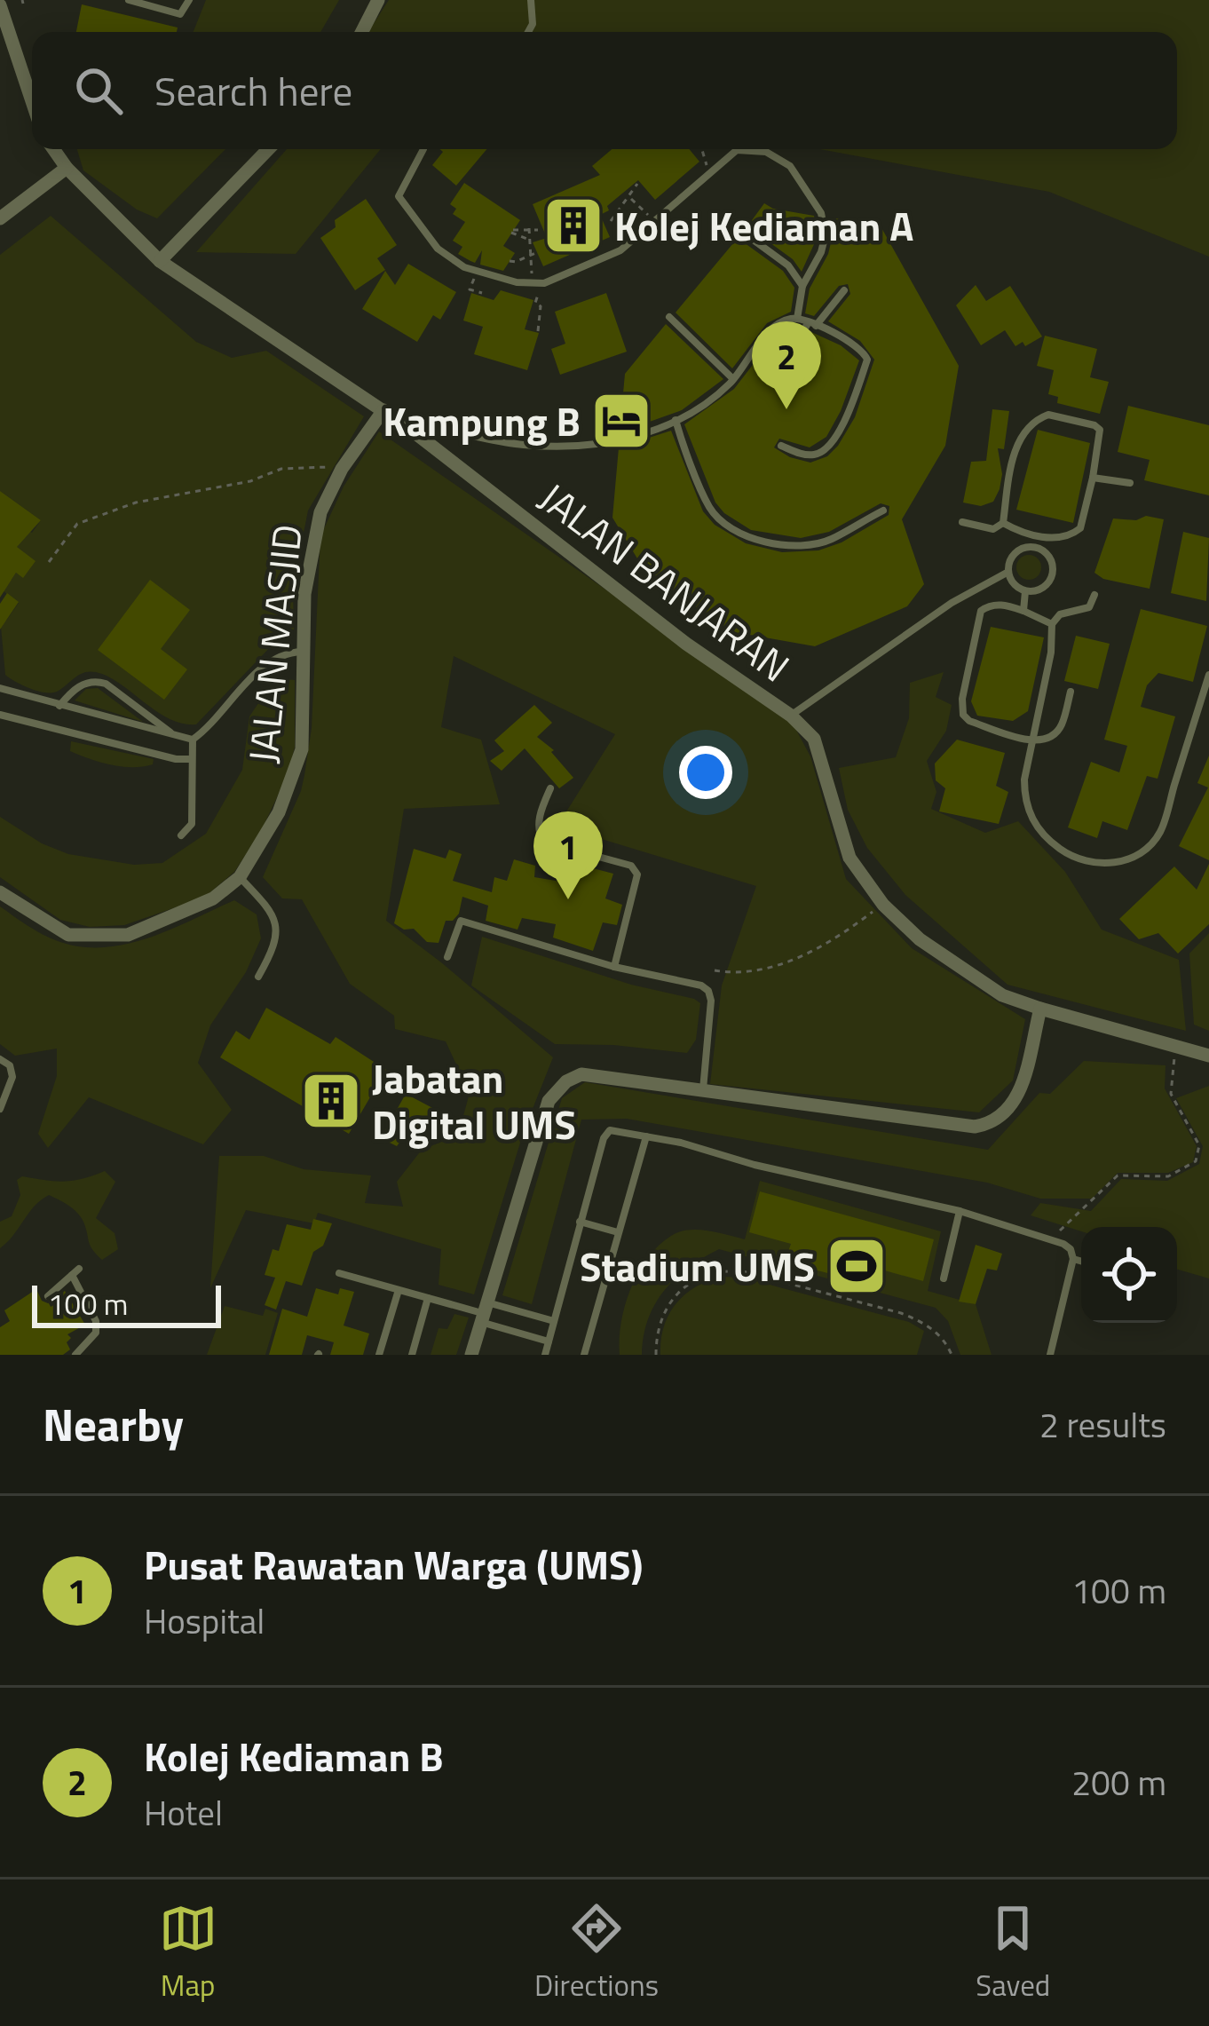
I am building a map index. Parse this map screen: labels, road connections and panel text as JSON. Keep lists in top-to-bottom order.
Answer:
{
  "streets": {
    "street": ["JALAN BANJARAN", "JALAN MASJID"]
  },
  "crossings": [
    ["JALAN BANJARAN", "JALAN MASJID"]
  ],
  "places": {
    "building": ["Kolej Kediaman A", "Jabatan Digital UMS"],
    "hotel": ["Kampung B"],
    "sports": ["Stadium UMS"]
  },
  "scale_bar": "100 m",
  "page": {
    "search": "Search here",
    "pins": ["2", "1"],
    "scale": "100 m",
    "heading": ["Nearby", "2 results"],
    "list": [
      {
        "mark": "1",
        "name": "Pusat Rawatan Warga (UMS)",
        "note": "Hospital",
        "value": "100 m"
      },
      {
        "mark": "2",
        "name": "Kolej Kediaman B",
        "note": "Hotel",
        "value": "200 m"
      }
    ],
    "nav": ["Map", "Directions", "Saved"]
  }
}
